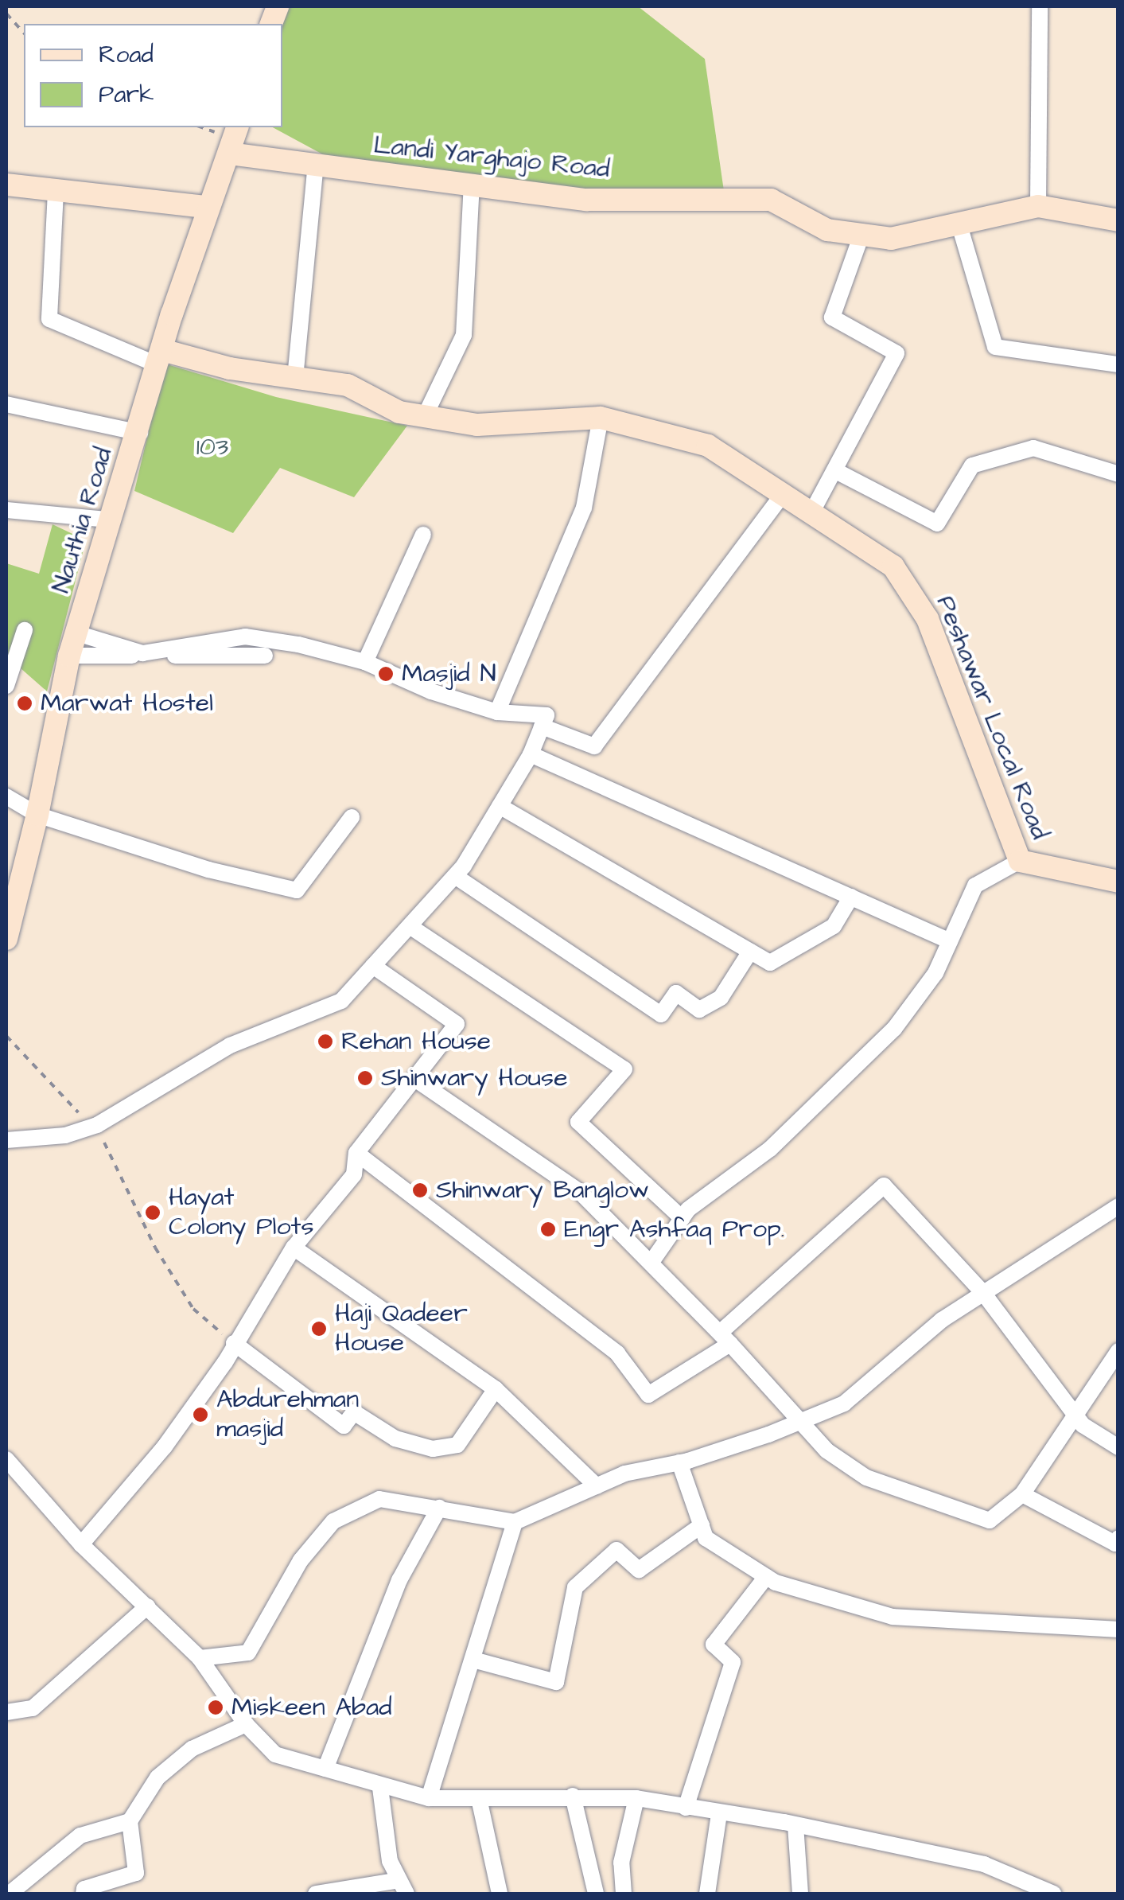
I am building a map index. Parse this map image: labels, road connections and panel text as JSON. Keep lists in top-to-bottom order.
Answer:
{
  "streets": {
    "street": ["Landi Yarghajo Road", "Nauthia Road", "Peshawar Local Road"]
  },
  "crossings": [
    ["Landi Yarghajo Road", "Nauthia Road"],
    ["Nauthia Road", "Peshawar Local Road"]
  ],
  "parks": ["103"],
  "places": [
    "Masjid N",
    "Marwat Hostel",
    "Rehan House",
    "Shinwary House",
    "Shinwary Banglow",
    "Hayat Colony Plots",
    "Engr Ashfaq Prop.",
    "Haji Qadeer House",
    "Abdurehman masjid",
    "Miskeen Abad"
  ],
  "legend": ["Road", "Park"]
}
